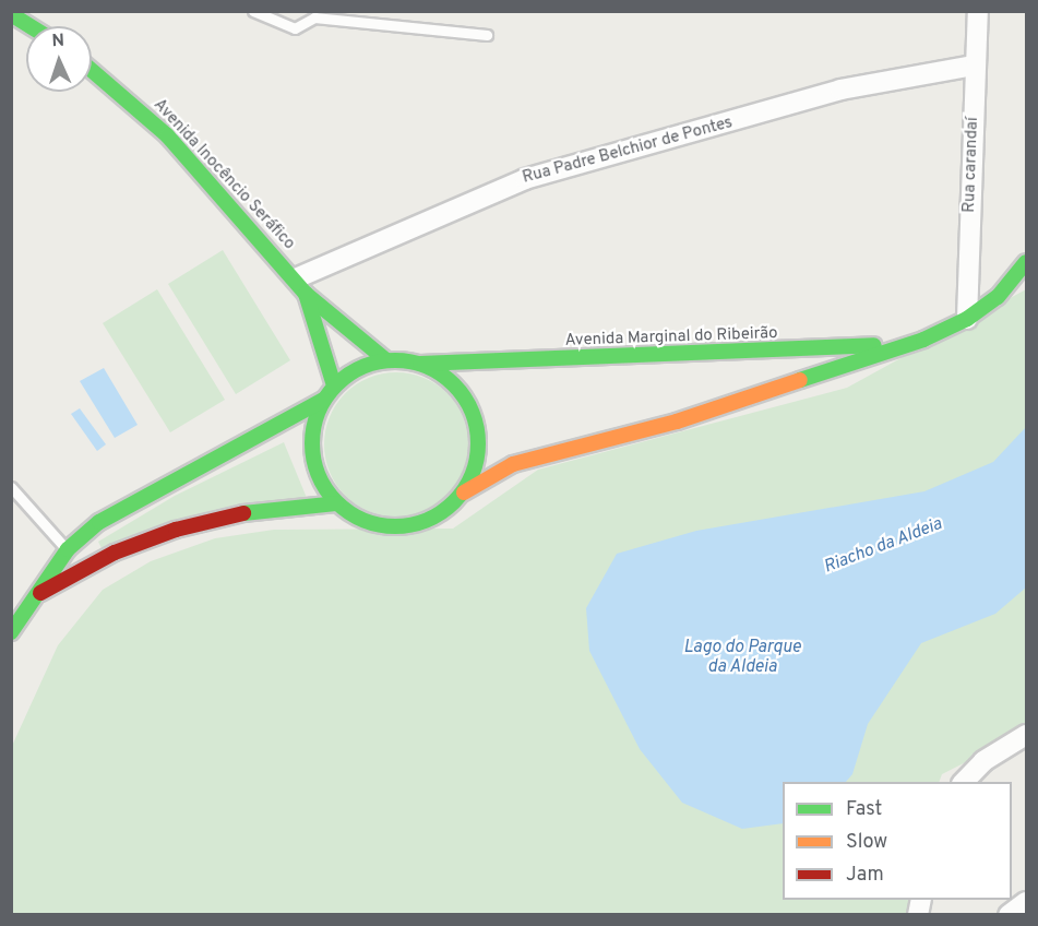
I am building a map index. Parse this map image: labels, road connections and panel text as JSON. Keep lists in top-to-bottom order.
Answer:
{
  "streets": {
    "main road": ["Avenida Inocêncio Seráfico", "Avenida Marginal do Ribeirão"],
    "street": ["Rua Padre Belchior de Pontes", "Rua carandaí"]
  },
  "crossings": [
    ["Rua Padre Belchior de Pontes", "Rua carandaí"],
    ["Rua Padre Belchior de Pontes", "Avenida Inocêncio Seráfico"],
    ["Rua carandaí", "Avenida Marginal do Ribeirão"],
    ["Avenida Inocêncio Seráfico", "Avenida Marginal do Ribeirão"]
  ],
  "water": ["Riacho da Aldeia", "Lago do Parque da Aldeia"],
  "legend": ["Fast", "Slow", "Jam"],
  "north": "top"
}
